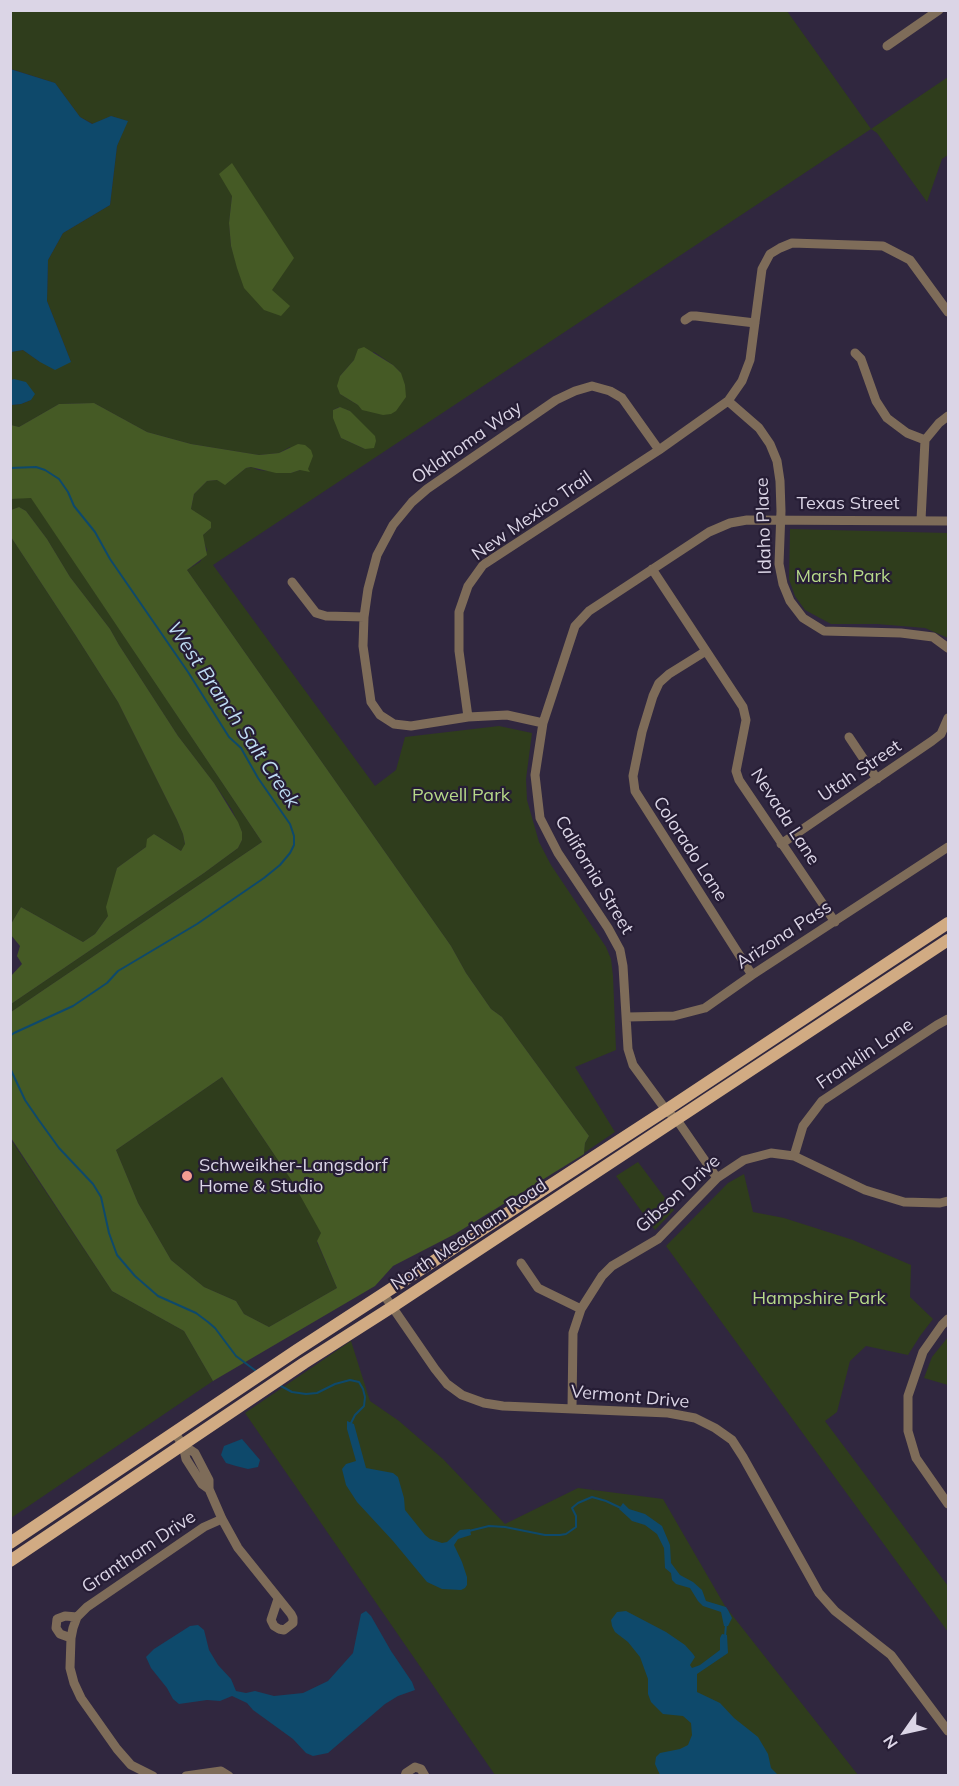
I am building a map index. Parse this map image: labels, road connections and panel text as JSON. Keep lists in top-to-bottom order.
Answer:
{
  "streets": {
    "main road": ["North Meacham Road"],
    "street": [
      "Oklahoma Way",
      "Texas Street",
      "New Mexico Trail",
      "Idaho Place",
      "Utah Street",
      "Nevada Lane",
      "Colorado Lane",
      "California Street",
      "Arizona Pass",
      "Franklin Lane",
      "Gibson Drive",
      "Vermont Drive",
      "Grantham Drive"
    ]
  },
  "crossings": [
    ["Oklahoma Way", "New Mexico Trail"],
    ["Texas Street", "Idaho Place"],
    ["Texas Street", "Nevada Lane"],
    ["Texas Street", "California Street"],
    ["New Mexico Trail", "Idaho Place"],
    ["Utah Street", "Nevada Lane"],
    ["Nevada Lane", "Colorado Lane"],
    ["Nevada Lane", "California Street"],
    ["Nevada Lane", "Arizona Pass"],
    ["Colorado Lane", "Arizona Pass"],
    ["California Street", "Arizona Pass"],
    ["California Street", "Gibson Drive"],
    ["California Street", "North Meacham Road"],
    ["Franklin Lane", "Gibson Drive"],
    ["Gibson Drive", "Vermont Drive"],
    ["North Meacham Road", "Vermont Drive"]
  ],
  "water": ["West Branch Salt Creek"],
  "parks": ["Marsh Park", "Powell Park", "Hampshire Park"],
  "places": ["Schweikher-Langsdorf Home & Studio"],
  "north": "bottom left"
}
